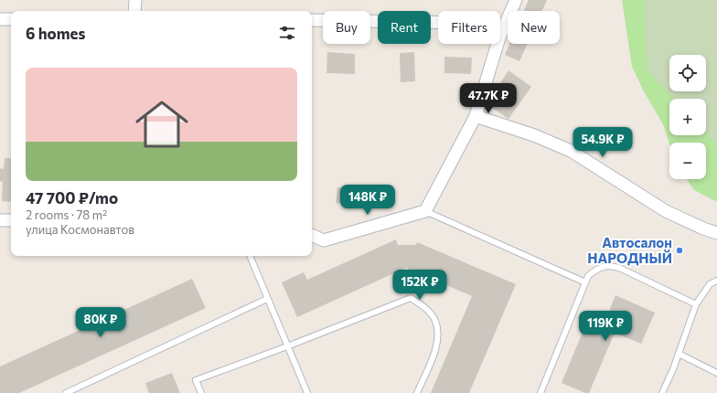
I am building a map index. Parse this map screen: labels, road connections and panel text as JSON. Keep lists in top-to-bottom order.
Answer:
{
  "places": ["Автосалон НАРОДНЫЙ"],
  "page": {
    "chip": [
      "Buy",
      "Rent",
      "Filters",
      "New"
    ],
    "heading": "6 homes",
    "map_buttons": ["+", "−"],
    "list": [
      {
        "name": "47 700 ₽/mo",
        "note": "2 rooms · 78 m² · улица Космонавтов"
      }
    ],
    "price": [
      "47.7K ₽",
      "54.9K ₽",
      "148K ₽",
      "152K ₽",
      "80K ₽",
      "119K ₽"
    ]
  }
}
